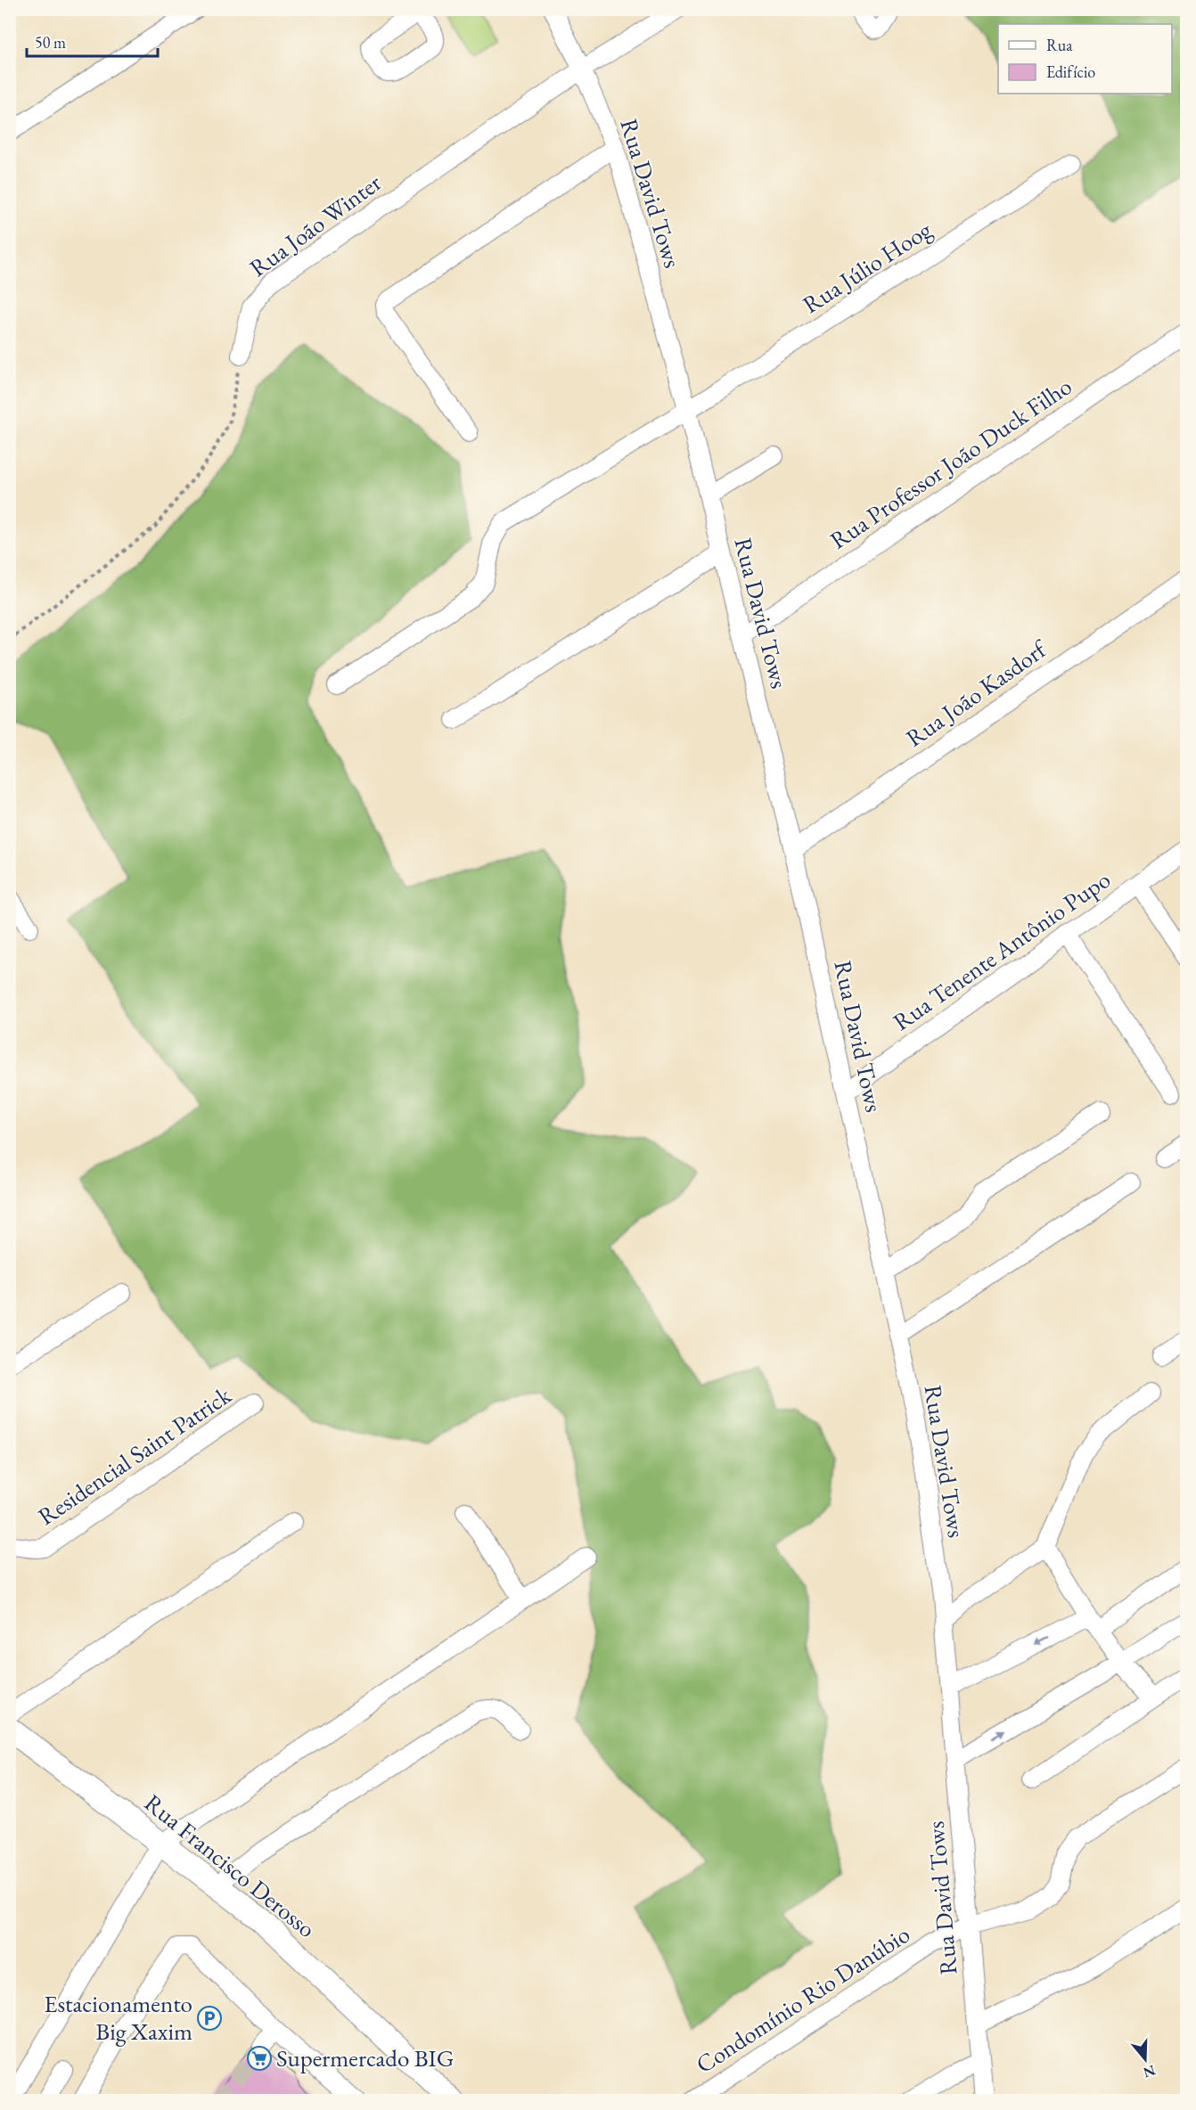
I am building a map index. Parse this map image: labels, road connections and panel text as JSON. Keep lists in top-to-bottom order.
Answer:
{
  "streets": {
    "main road": ["Rua Francisco Derosso"],
    "street": [
      "Rua David Tows",
      "Rua João Winter",
      "Rua Júlio Hoog",
      "Rua Professor João Duck Filho",
      "Rua João Kasdorf",
      "Rua Tenente Antônio Pupo",
      "Residencial Saint Patrick",
      "Condomínio Rio Danúbio"
    ]
  },
  "crossings": [
    ["Rua David Tows", "Rua João Winter"],
    ["Rua David Tows", "Rua Júlio Hoog"],
    ["Rua David Tows", "Rua Professor João Duck Filho"],
    ["Rua David Tows", "Rua João Kasdorf"],
    ["Rua David Tows", "Rua Tenente Antônio Pupo"],
    ["Rua David Tows", "Condomínio Rio Danúbio"]
  ],
  "places": {
    "parking": ["Estacionamento Big Xaxim"],
    "supermarket": ["Supermercado BIG"]
  },
  "legend": ["Rua", "Edifício"],
  "scale_bar": "50 m",
  "north": "bottom"
}
